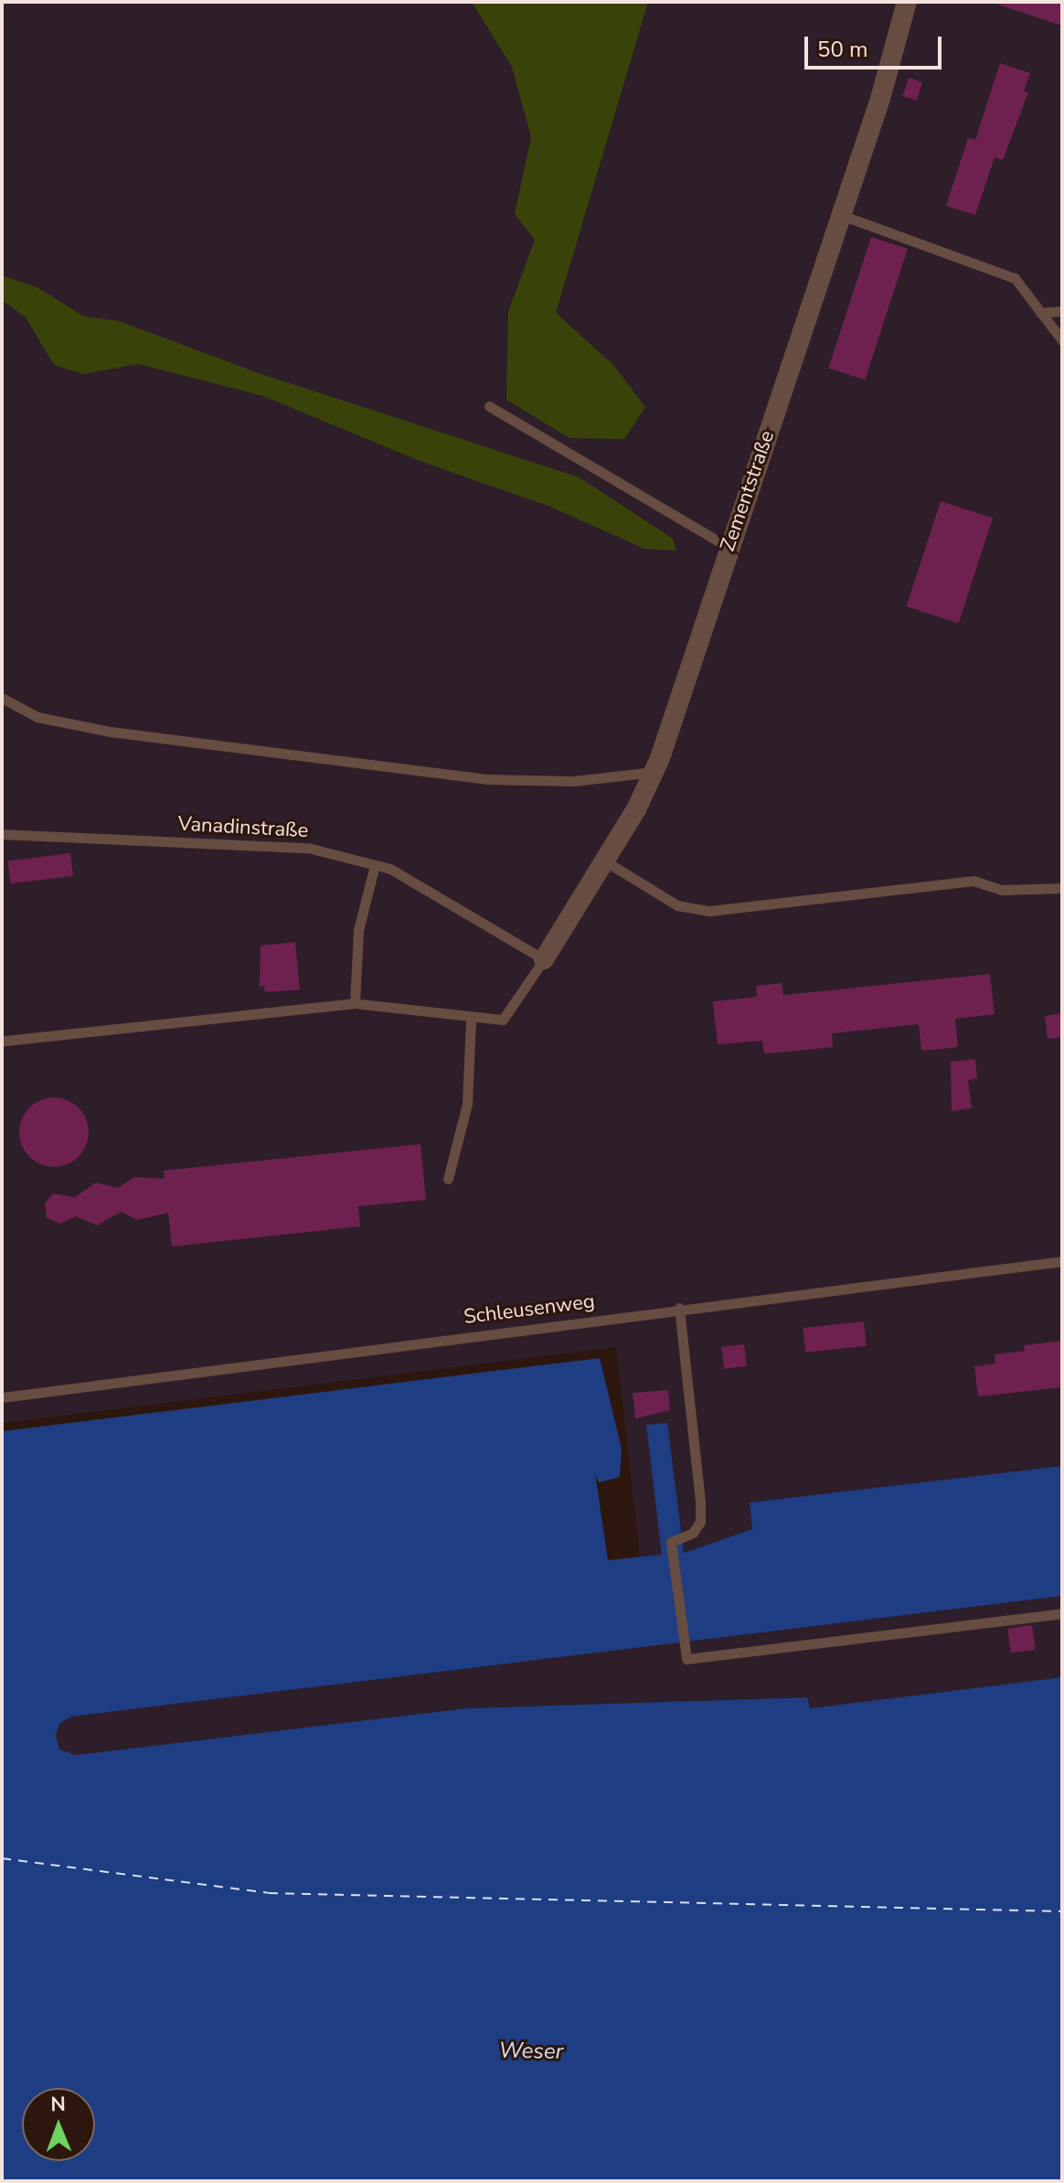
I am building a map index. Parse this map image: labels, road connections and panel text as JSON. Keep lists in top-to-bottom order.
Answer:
{
  "streets": {
    "street": ["Zementstraße"],
    "lane": ["Vanadinstraße", "Schleusenweg"]
  },
  "crossings": [
    ["Zementstraße", "Vanadinstraße"]
  ],
  "water": ["Weser"],
  "scale_bar": "50 m",
  "north": "top"
}
